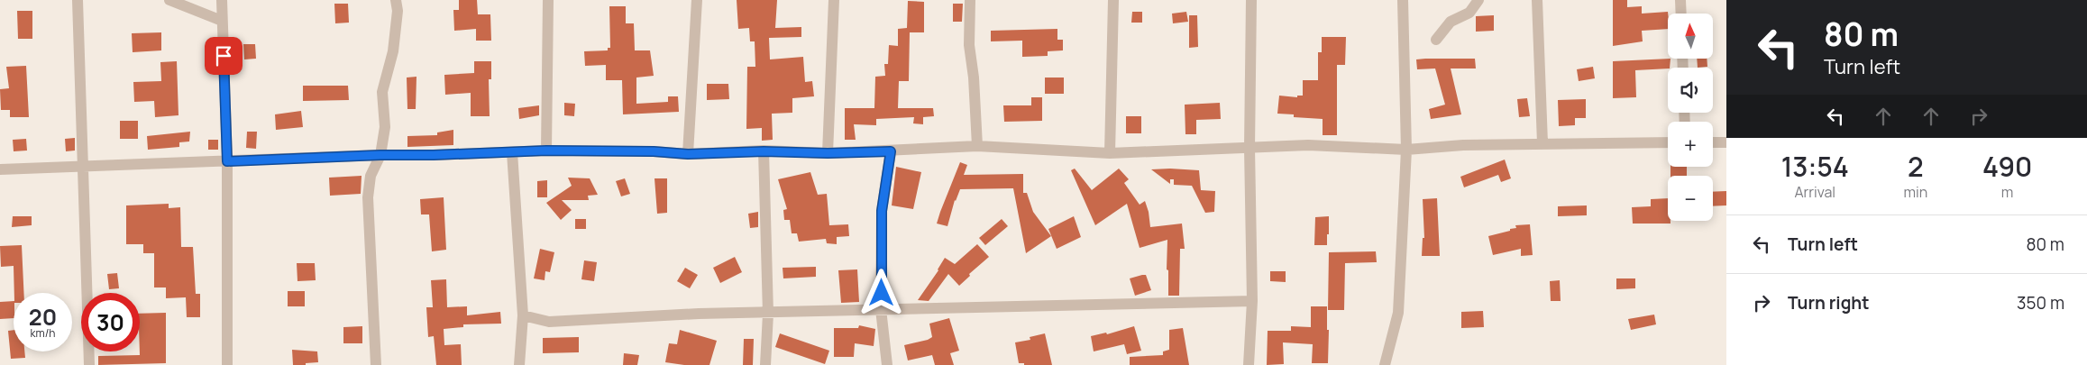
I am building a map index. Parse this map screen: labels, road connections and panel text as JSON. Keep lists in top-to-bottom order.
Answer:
{
  "north": "top",
  "page": {
    "turn": ["80 m", "Turn left"],
    "map_buttons": ["+", "−"],
    "eta": [
      "13:54",
      "Arrival",
      "2",
      "min",
      "490",
      "m"
    ],
    "list": [
      {
        "name": "Turn left",
        "value": "80 m"
      },
      {
        "name": "Turn right",
        "value": "350 m"
      }
    ],
    "speed": "20 km/h",
    "limit": "30"
  }
}
